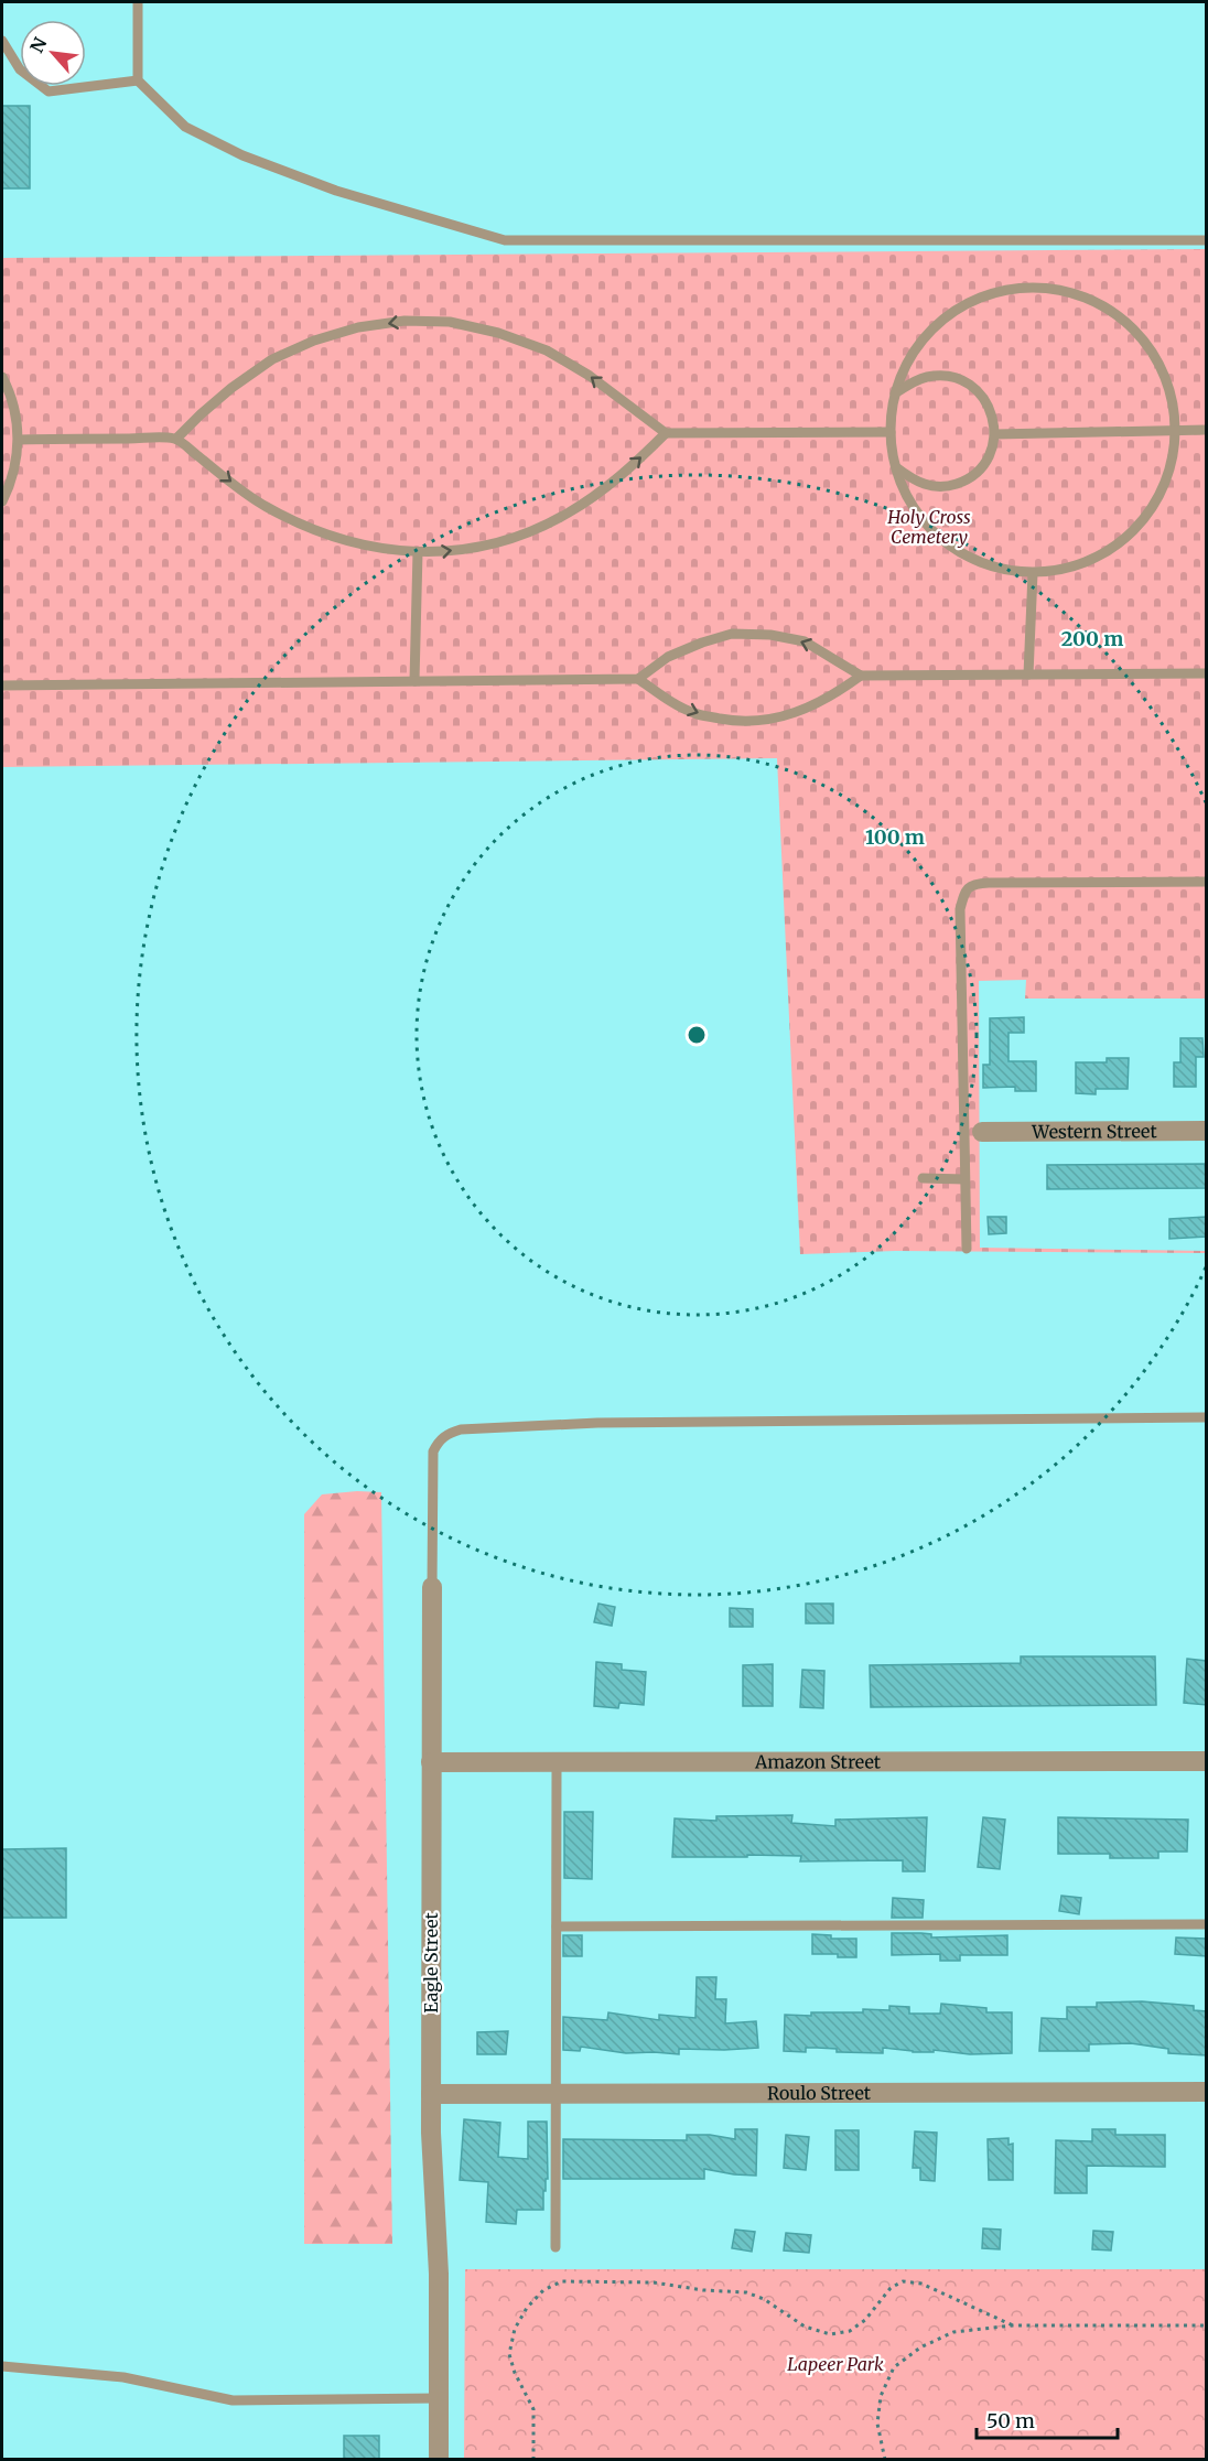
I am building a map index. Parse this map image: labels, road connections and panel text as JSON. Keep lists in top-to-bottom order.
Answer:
{
  "streets": {
    "street": [
      "Western Street",
      "Amazon Street",
      "Eagle Street",
      "Roulo Street"
    ]
  },
  "crossings": [
    ["Amazon Street", "Eagle Street"],
    ["Eagle Street", "Roulo Street"]
  ],
  "parks": ["Holy Cross Cemetery", "Lapeer Park"],
  "scale_bar": "50 m",
  "north": "top left",
  "rings": ["200 m", "100 m"]
}
